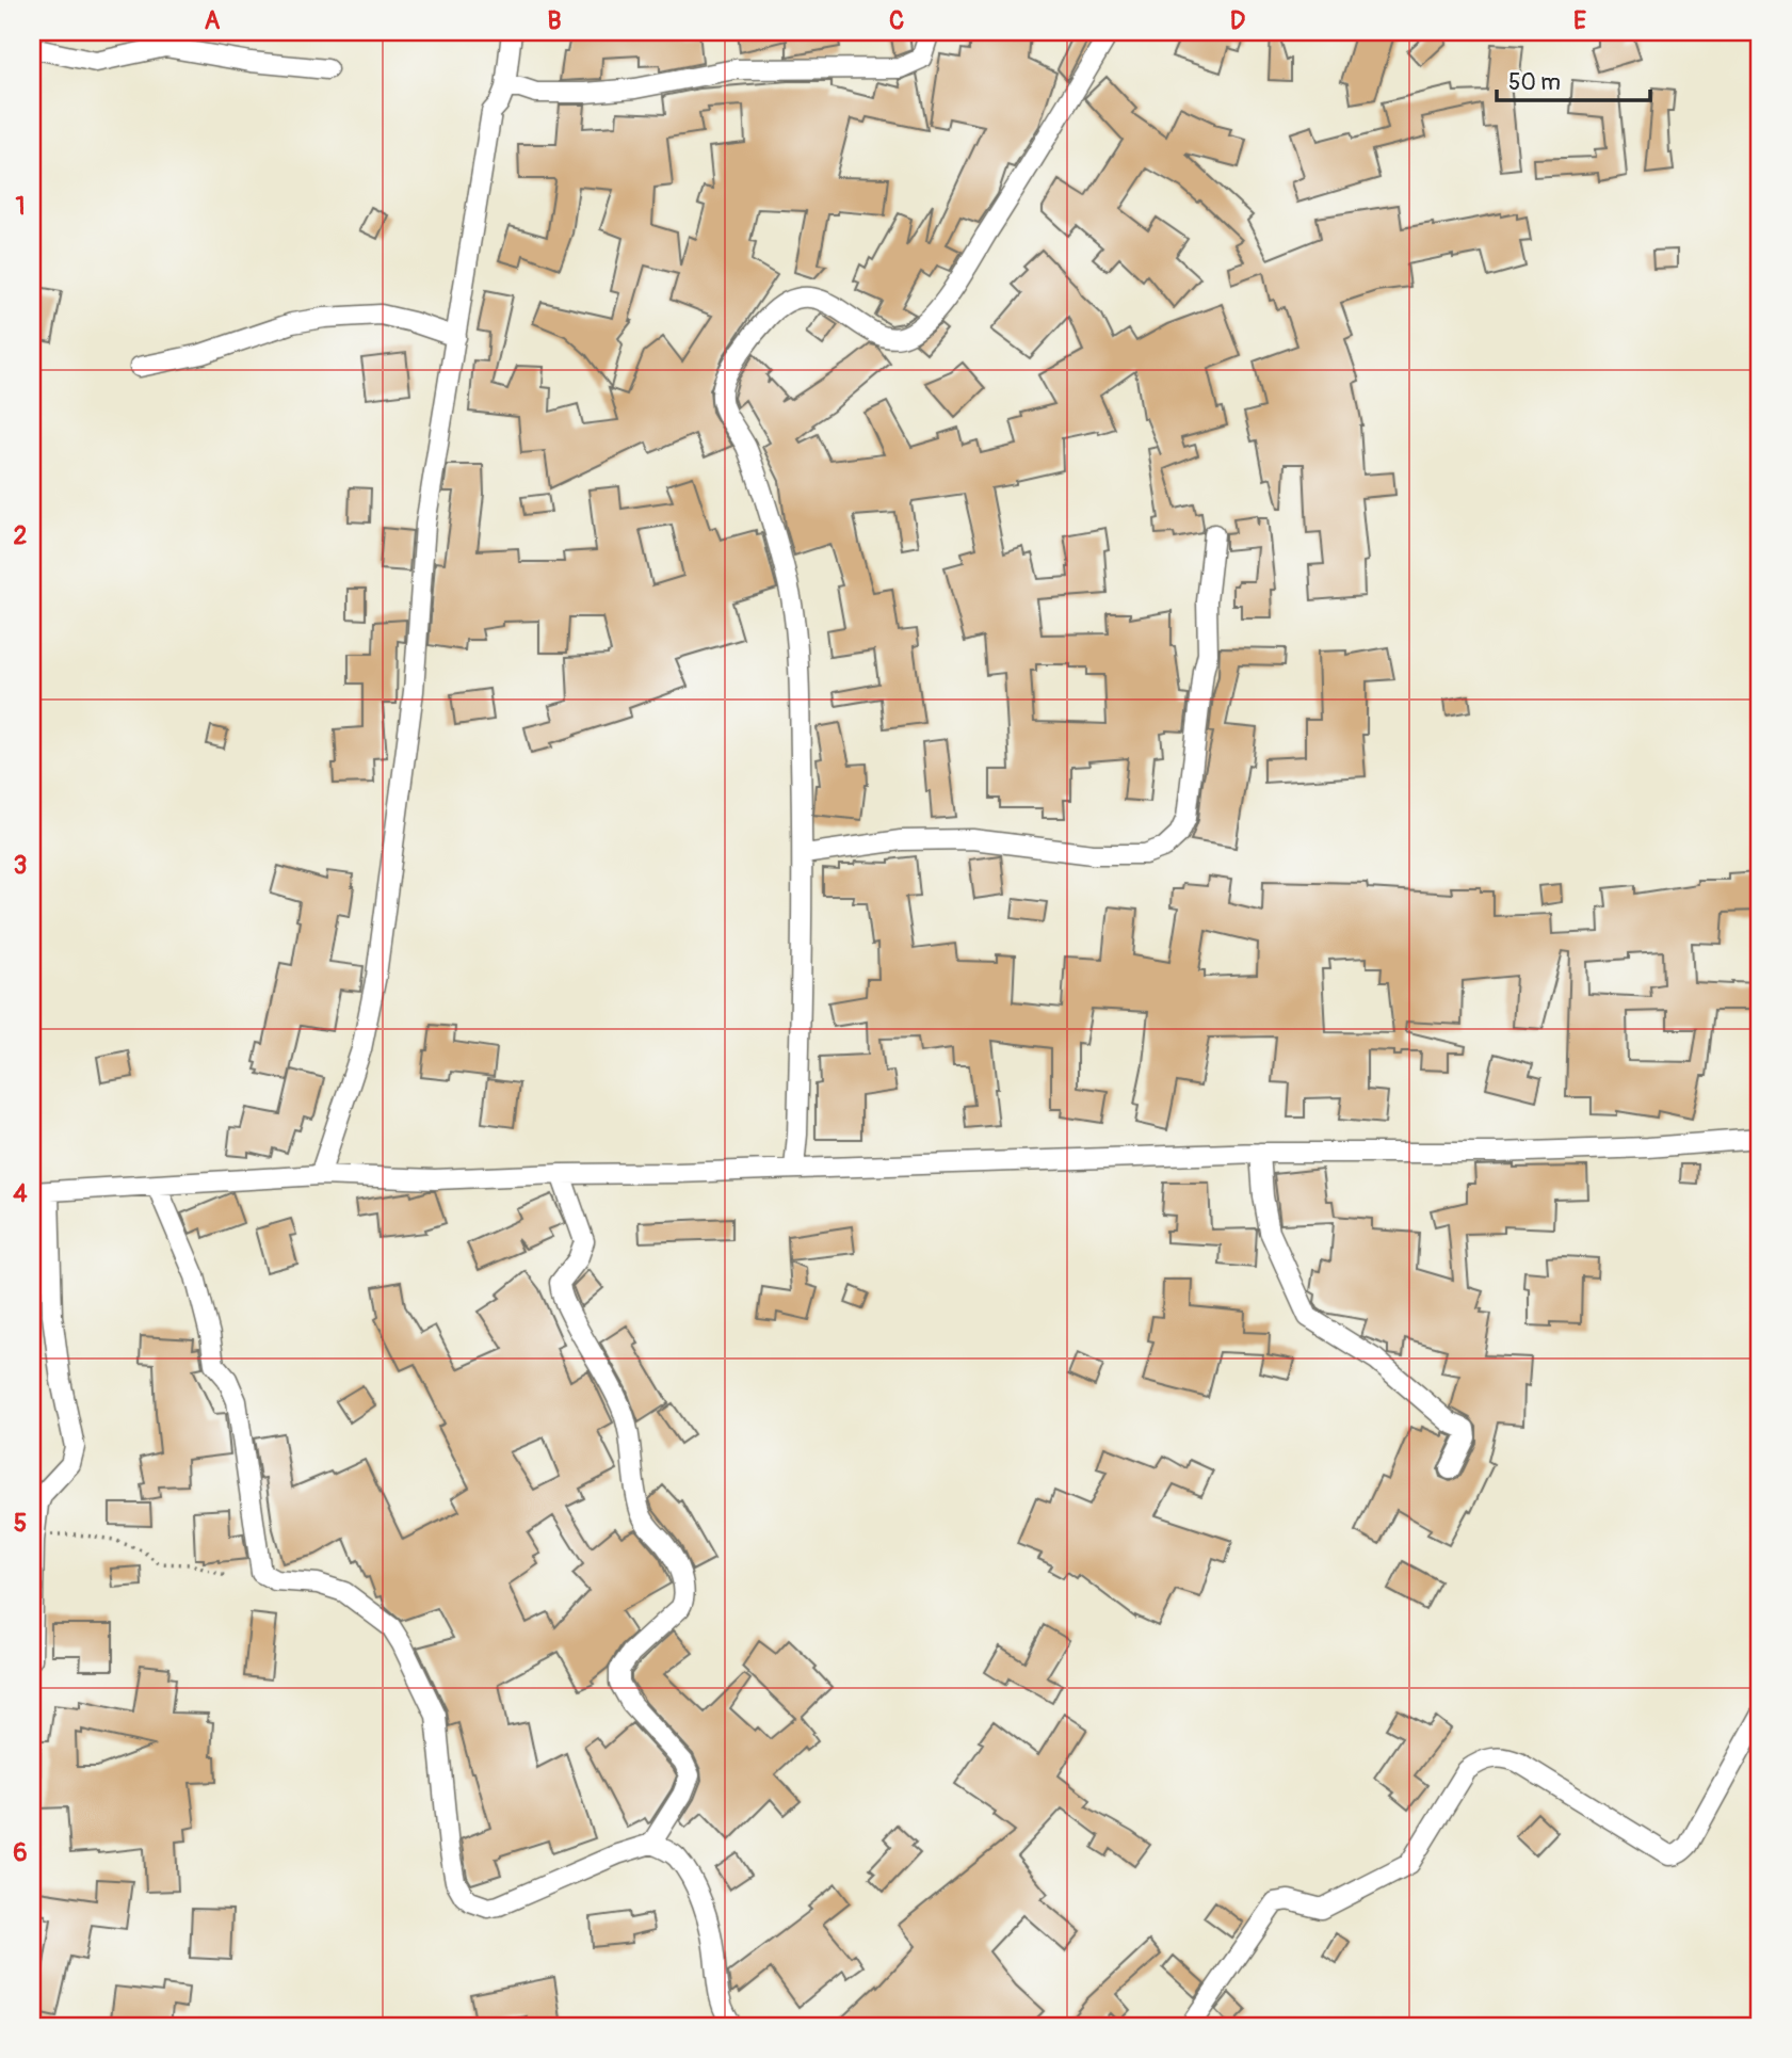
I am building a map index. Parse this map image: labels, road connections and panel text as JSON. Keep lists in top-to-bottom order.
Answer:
{
  "scale_bar": "50 m",
  "grid": {
    "columns": [
      "A",
      "B",
      "C",
      "D",
      "E"
    ],
    "rows": [
      "1",
      "2",
      "3",
      "4",
      "5",
      "6"
    ]
  }
}
